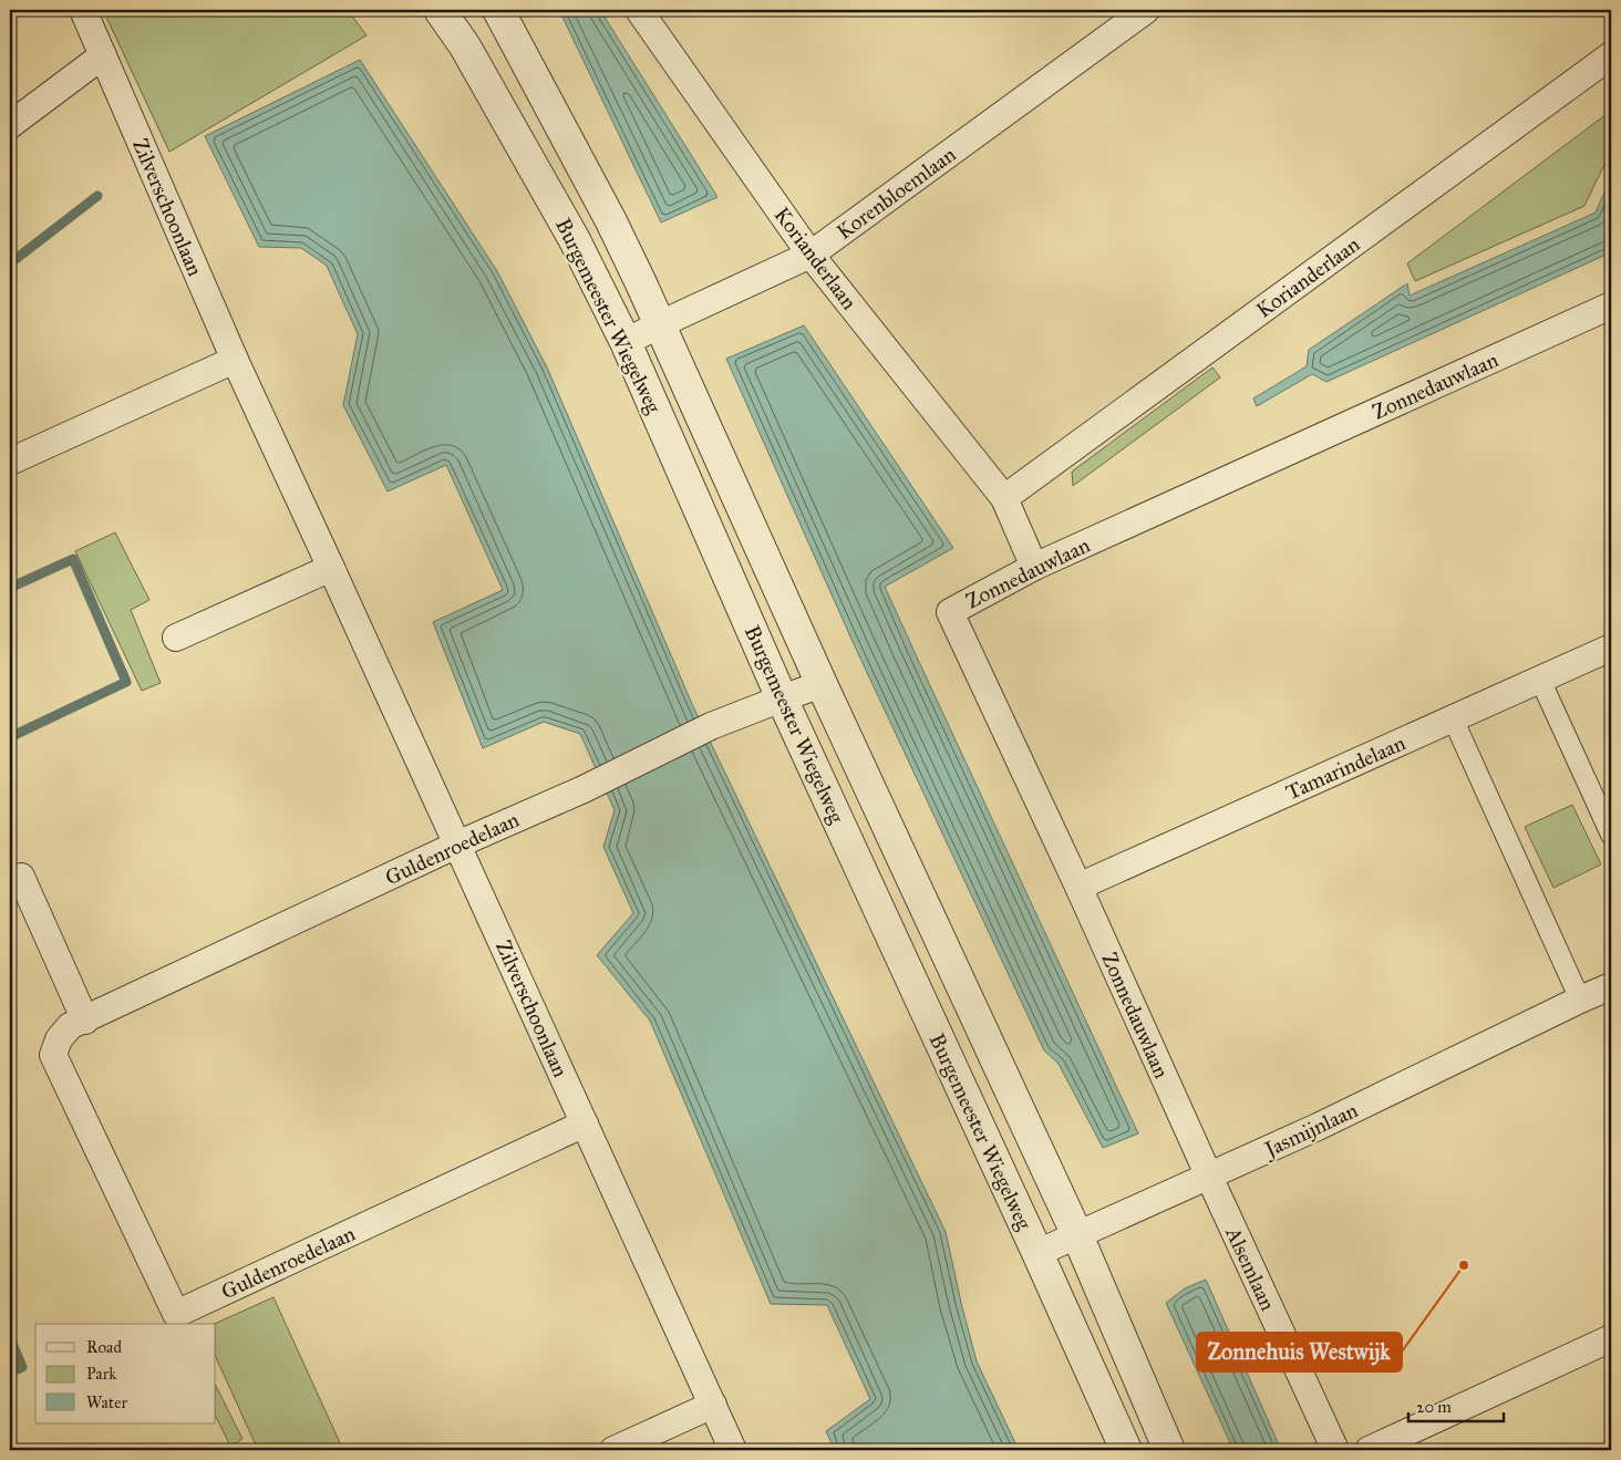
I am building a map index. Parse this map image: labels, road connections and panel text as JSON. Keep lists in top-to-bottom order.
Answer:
{
  "streets": {
    "street": [
      "Korenbloemlaan",
      "Zilverschoonlaan",
      "Korianderlaan",
      "Burgemeester Wiegelweg",
      "Zonnedauwlaan",
      "Tamarindelaan",
      "Guldenroedelaan",
      "Jasmijnlaan",
      "Alsemlaan"
    ]
  },
  "crossings": [
    ["Korenbloemlaan", "Korianderlaan"],
    ["Korenbloemlaan", "Burgemeester Wiegelweg"],
    ["Zilverschoonlaan", "Guldenroedelaan"],
    ["Korianderlaan", "Zonnedauwlaan"],
    ["Burgemeester Wiegelweg", "Guldenroedelaan"],
    ["Burgemeester Wiegelweg", "Jasmijnlaan"],
    ["Zonnedauwlaan", "Tamarindelaan"],
    ["Zonnedauwlaan", "Jasmijnlaan"],
    ["Zonnedauwlaan", "Alsemlaan"],
    ["Jasmijnlaan", "Alsemlaan"]
  ],
  "places": ["Zonnehuis Westwijk"],
  "legend": ["Road", "Park", "Water"],
  "scale_bar": "20 m"
}
